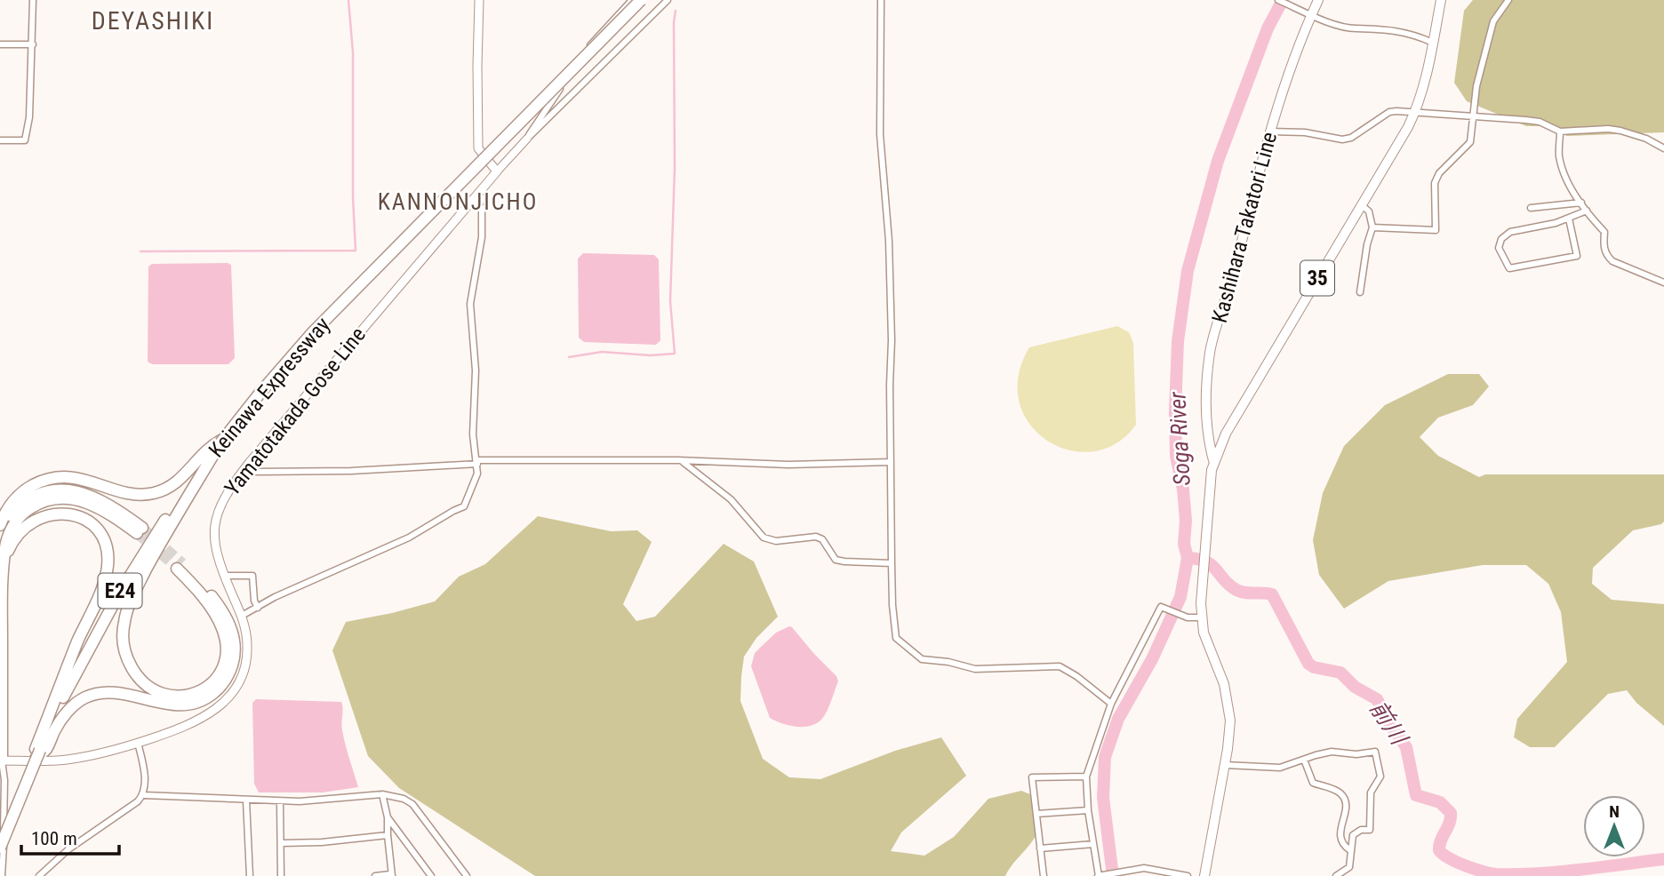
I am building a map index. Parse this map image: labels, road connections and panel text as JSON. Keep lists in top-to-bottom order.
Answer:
{
  "streets": {
    "highway": ["Keinawa Expressway", "E24"],
    "main road": ["Kashihara Takatori Line", "35", "Yamatotakada Gose Line"]
  },
  "districts": ["DEYASHIKI", "KANNONJICHO"],
  "water": ["Soga River", "前川"],
  "scale_bar": "100 m",
  "north": "top"
}
